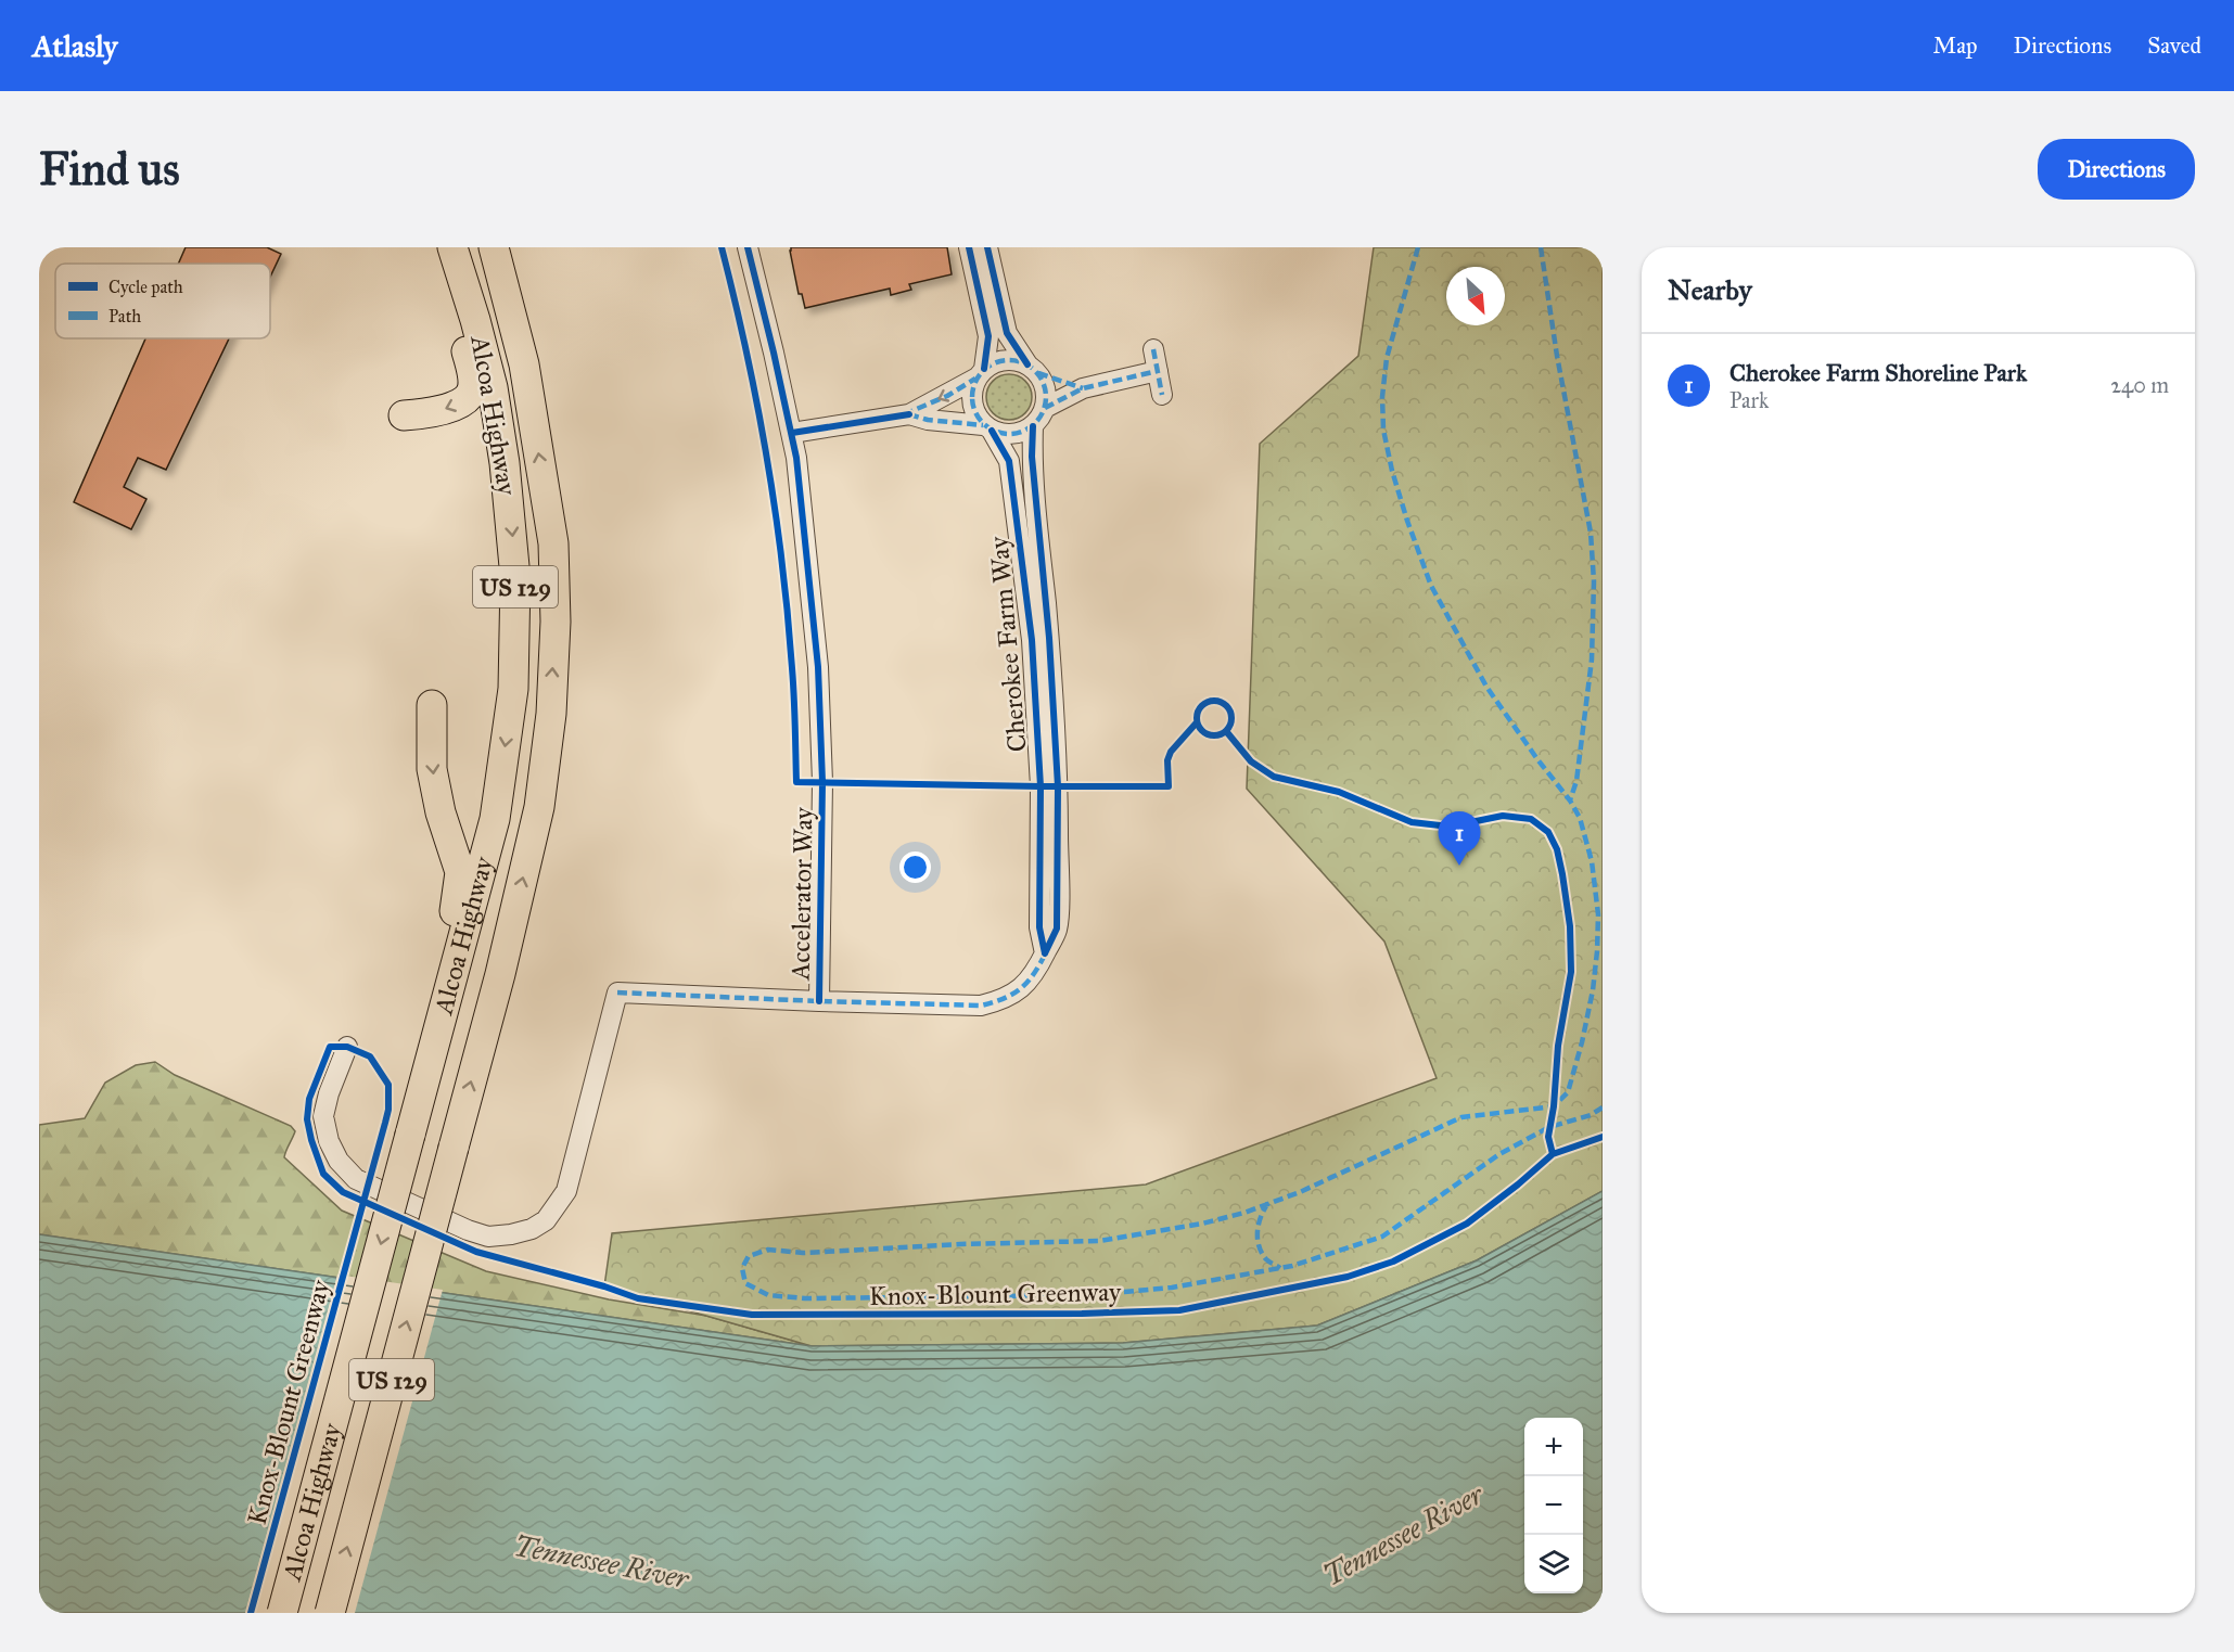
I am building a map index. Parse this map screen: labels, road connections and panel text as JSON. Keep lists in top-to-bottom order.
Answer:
{
  "streets": {
    "highway": ["Alcoa Highway", "US 129"],
    "street": ["Cherokee Farm Way", "Accelerator Way"],
    "cycle path": ["Knox-Blount Greenway"]
  },
  "crossings": [
    ["Cherokee Farm Way", "Accelerator Way"]
  ],
  "water": ["Tennessee River"],
  "legend": ["Cycle path", "Path"],
  "north": "bottom right",
  "page": {
    "header": "Atlasly",
    "nav": ["Map", "Directions", "Saved"],
    "buttons": "Directions",
    "title": "Find us",
    "heading": "Nearby",
    "list": [
      {
        "mark": "1",
        "name": "Cherokee Farm Shoreline Park",
        "note": "Park",
        "value": "240 m"
      }
    ],
    "pins": "1",
    "map_buttons": ["+", "−"]
  }
}
